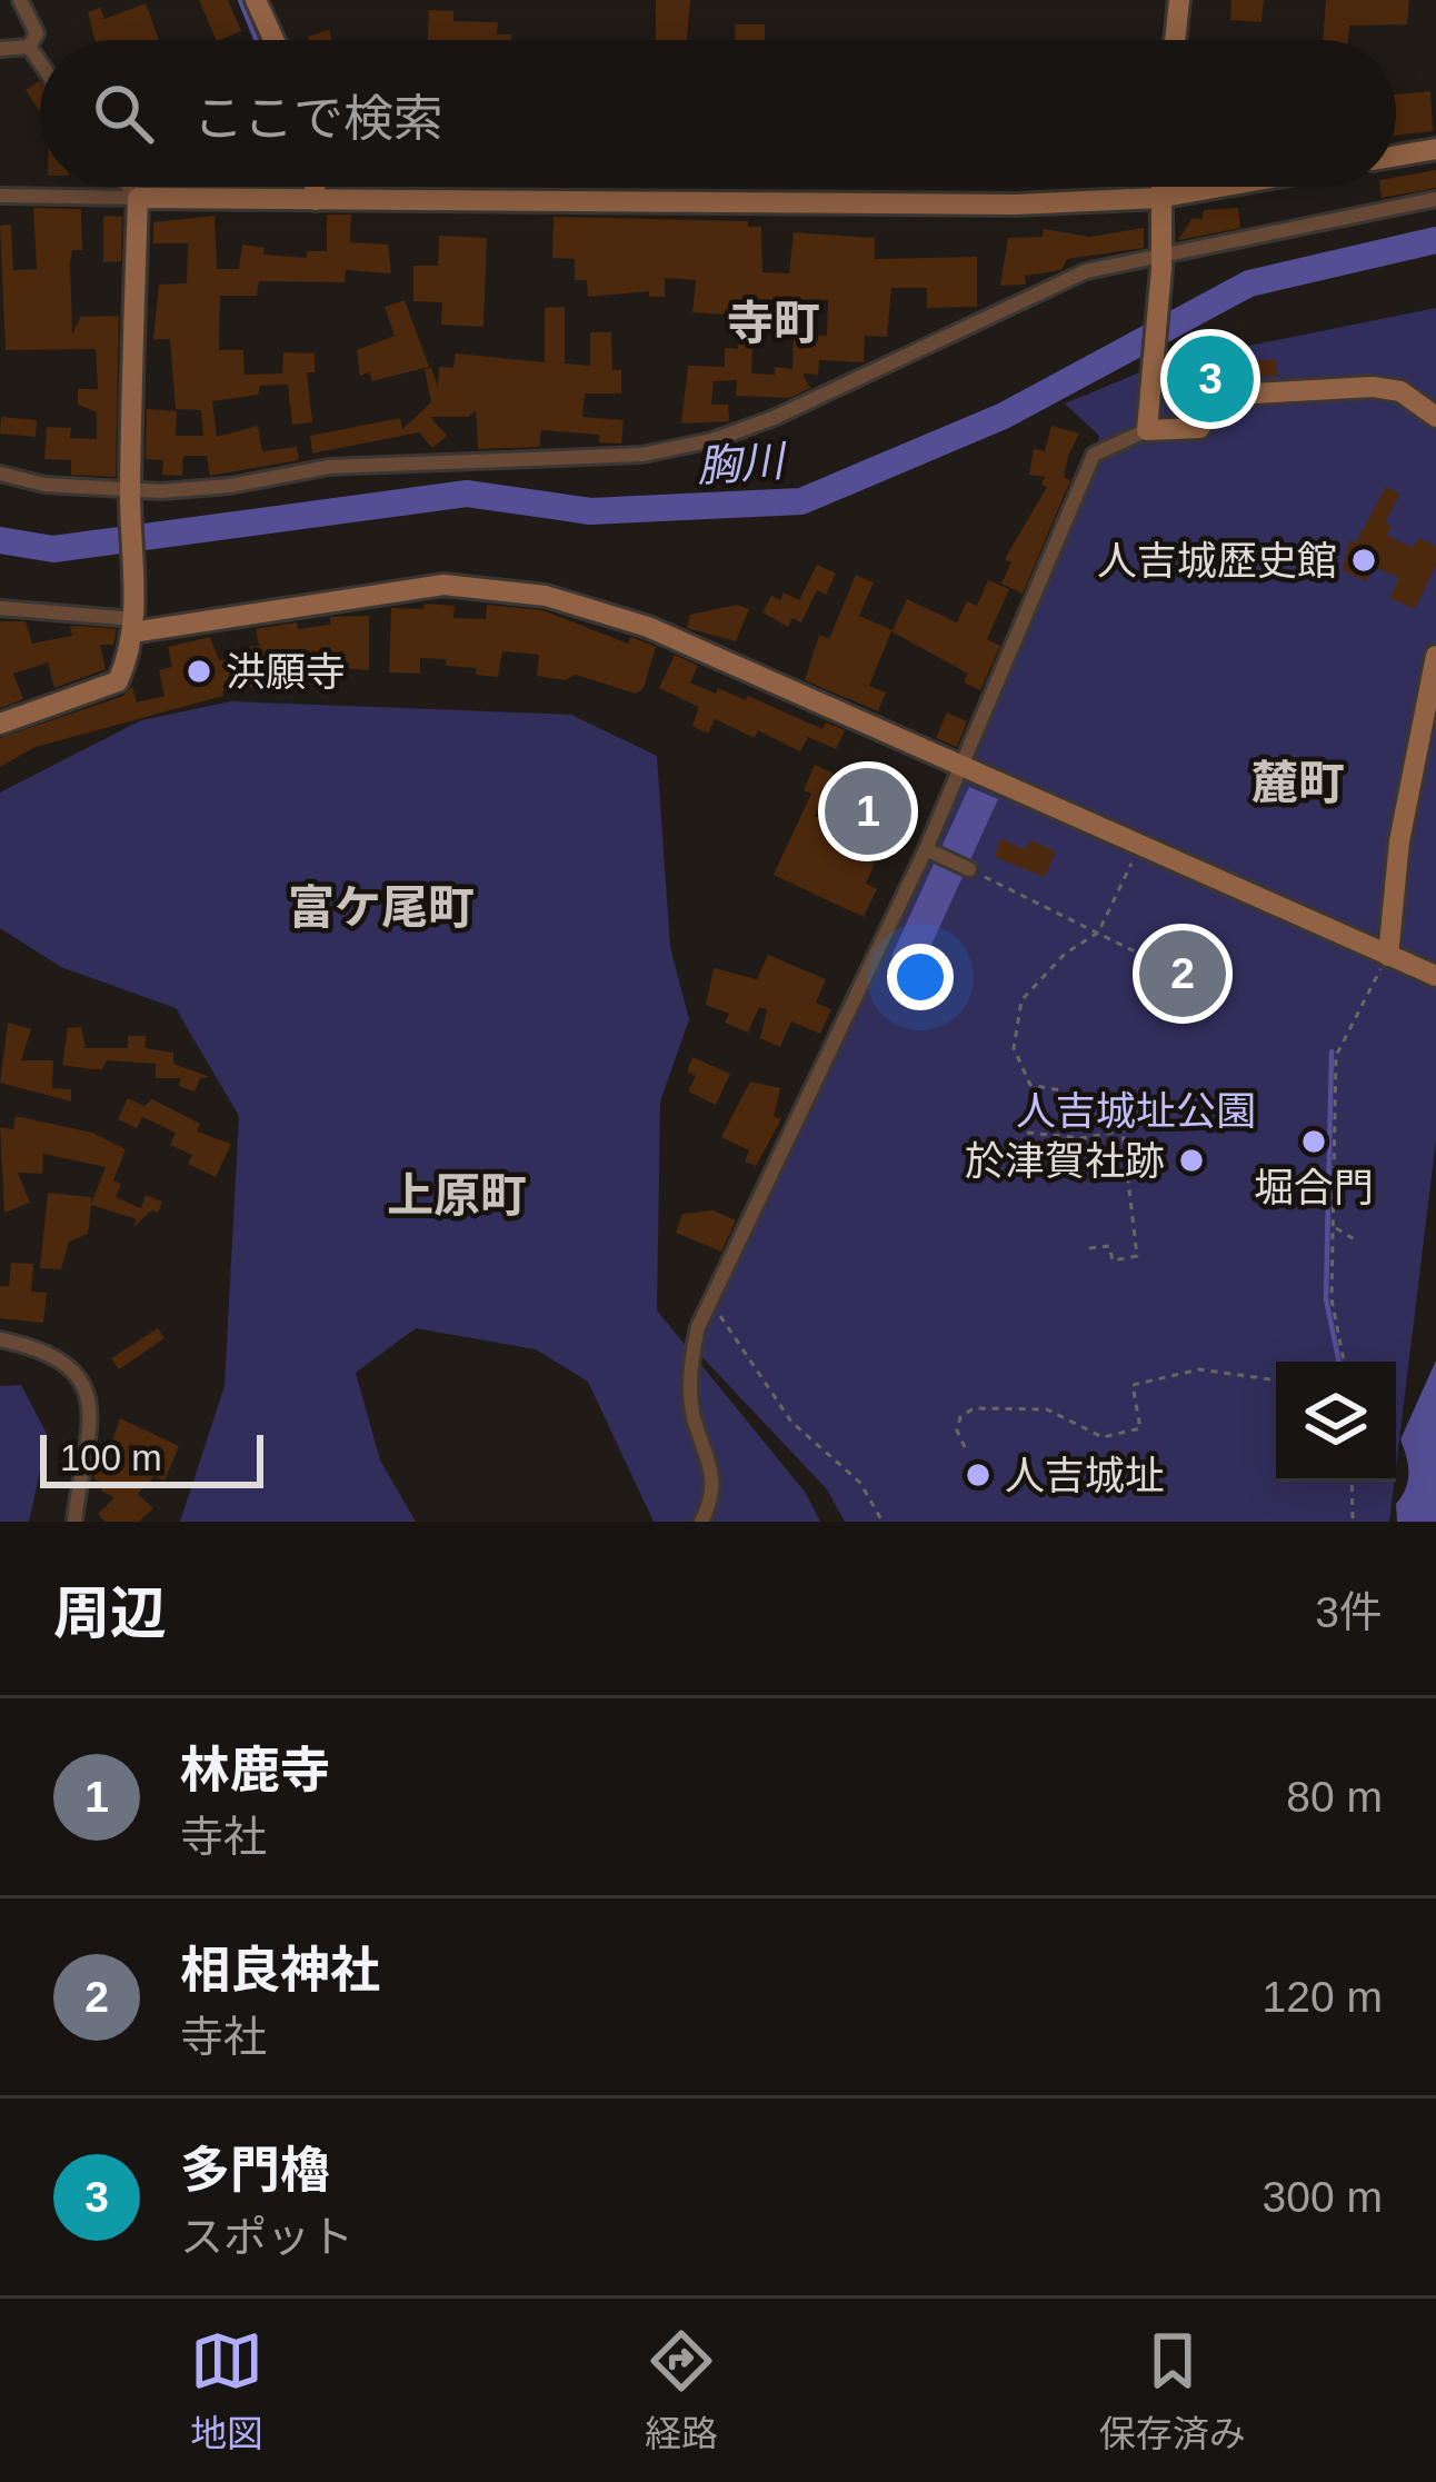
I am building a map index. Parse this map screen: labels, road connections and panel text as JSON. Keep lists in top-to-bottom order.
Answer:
{
  "districts": [
    "寺町",
    "麓町",
    "富ケ尾町",
    "上原町"
  ],
  "water": ["胸川"],
  "parks": ["人吉城址公園"],
  "places": [
    "人吉城歴史館",
    "洪願寺",
    "堀合門",
    "於津賀社跡",
    "人吉城址"
  ],
  "scale_bar": "100 m",
  "page": {
    "search": "ここで検索",
    "pins": ["3", "1", "2"],
    "scale": "100 m",
    "heading": ["周辺", "3件"],
    "list": [
      {
        "mark": "1",
        "name": "林鹿寺",
        "note": "寺社",
        "value": "80 m"
      },
      {
        "mark": "2",
        "name": "相良神社",
        "note": "寺社",
        "value": "120 m"
      },
      {
        "mark": "3",
        "name": "多門櫓",
        "note": "スポット",
        "value": "300 m"
      }
    ],
    "nav": ["地図", "経路", "保存済み"]
  }
}
